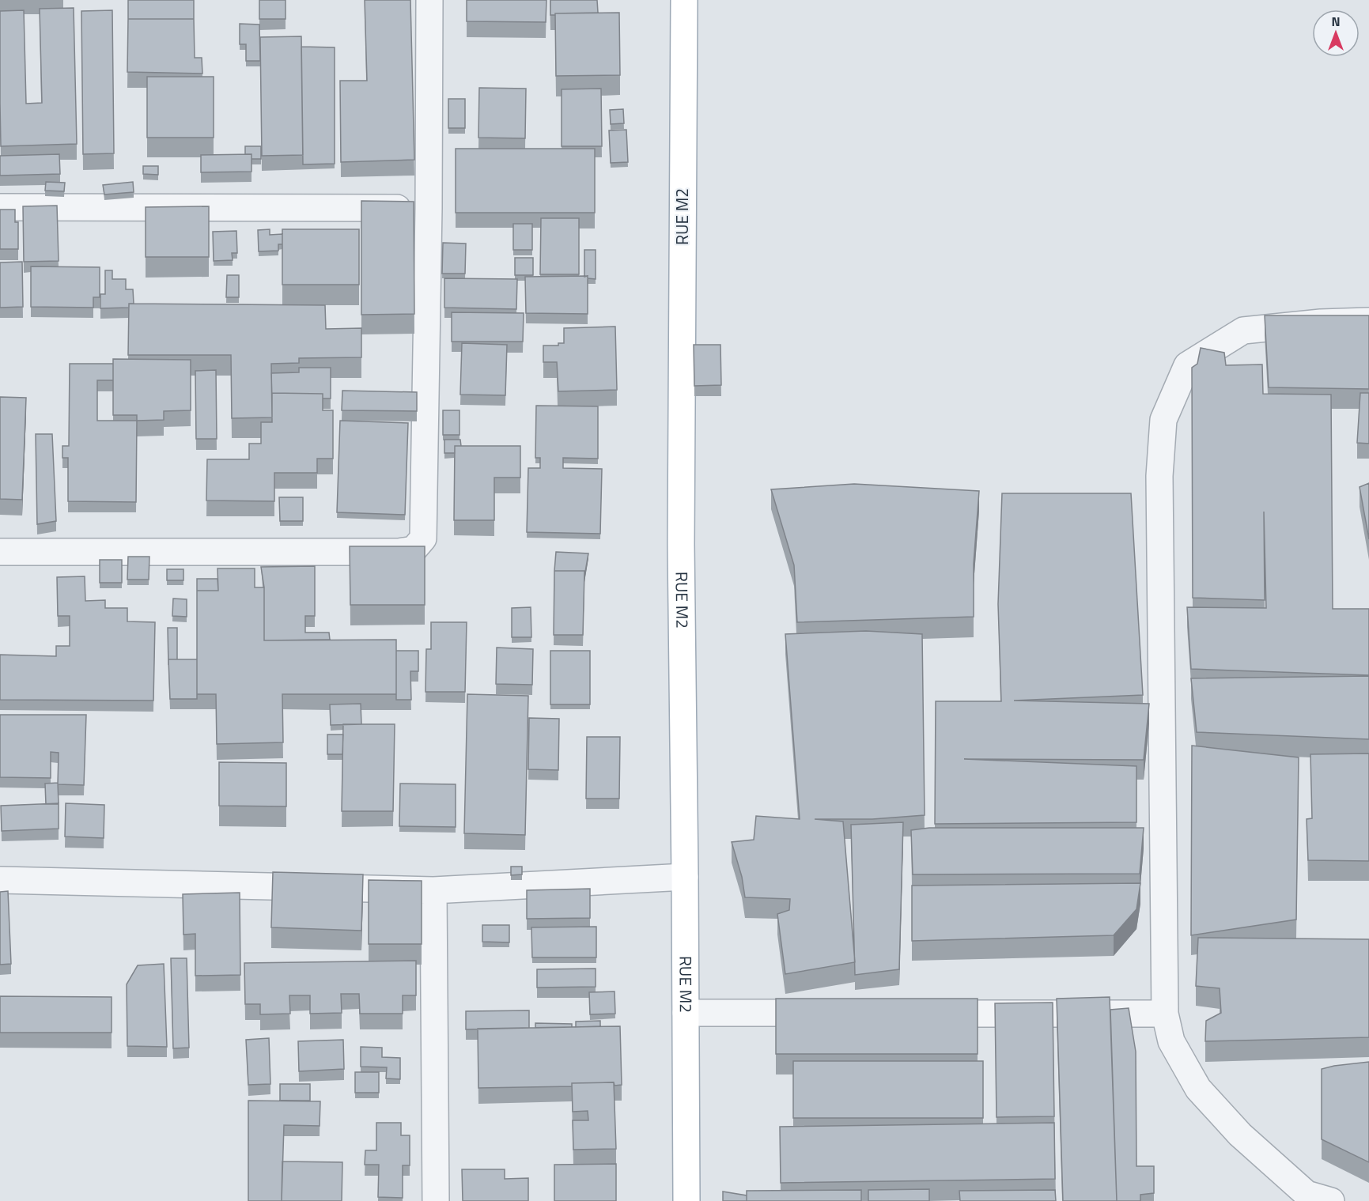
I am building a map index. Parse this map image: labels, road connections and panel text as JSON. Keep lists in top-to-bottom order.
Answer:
{
  "streets": {
    "main road": ["RUE M2"]
  },
  "north": "top"
}
